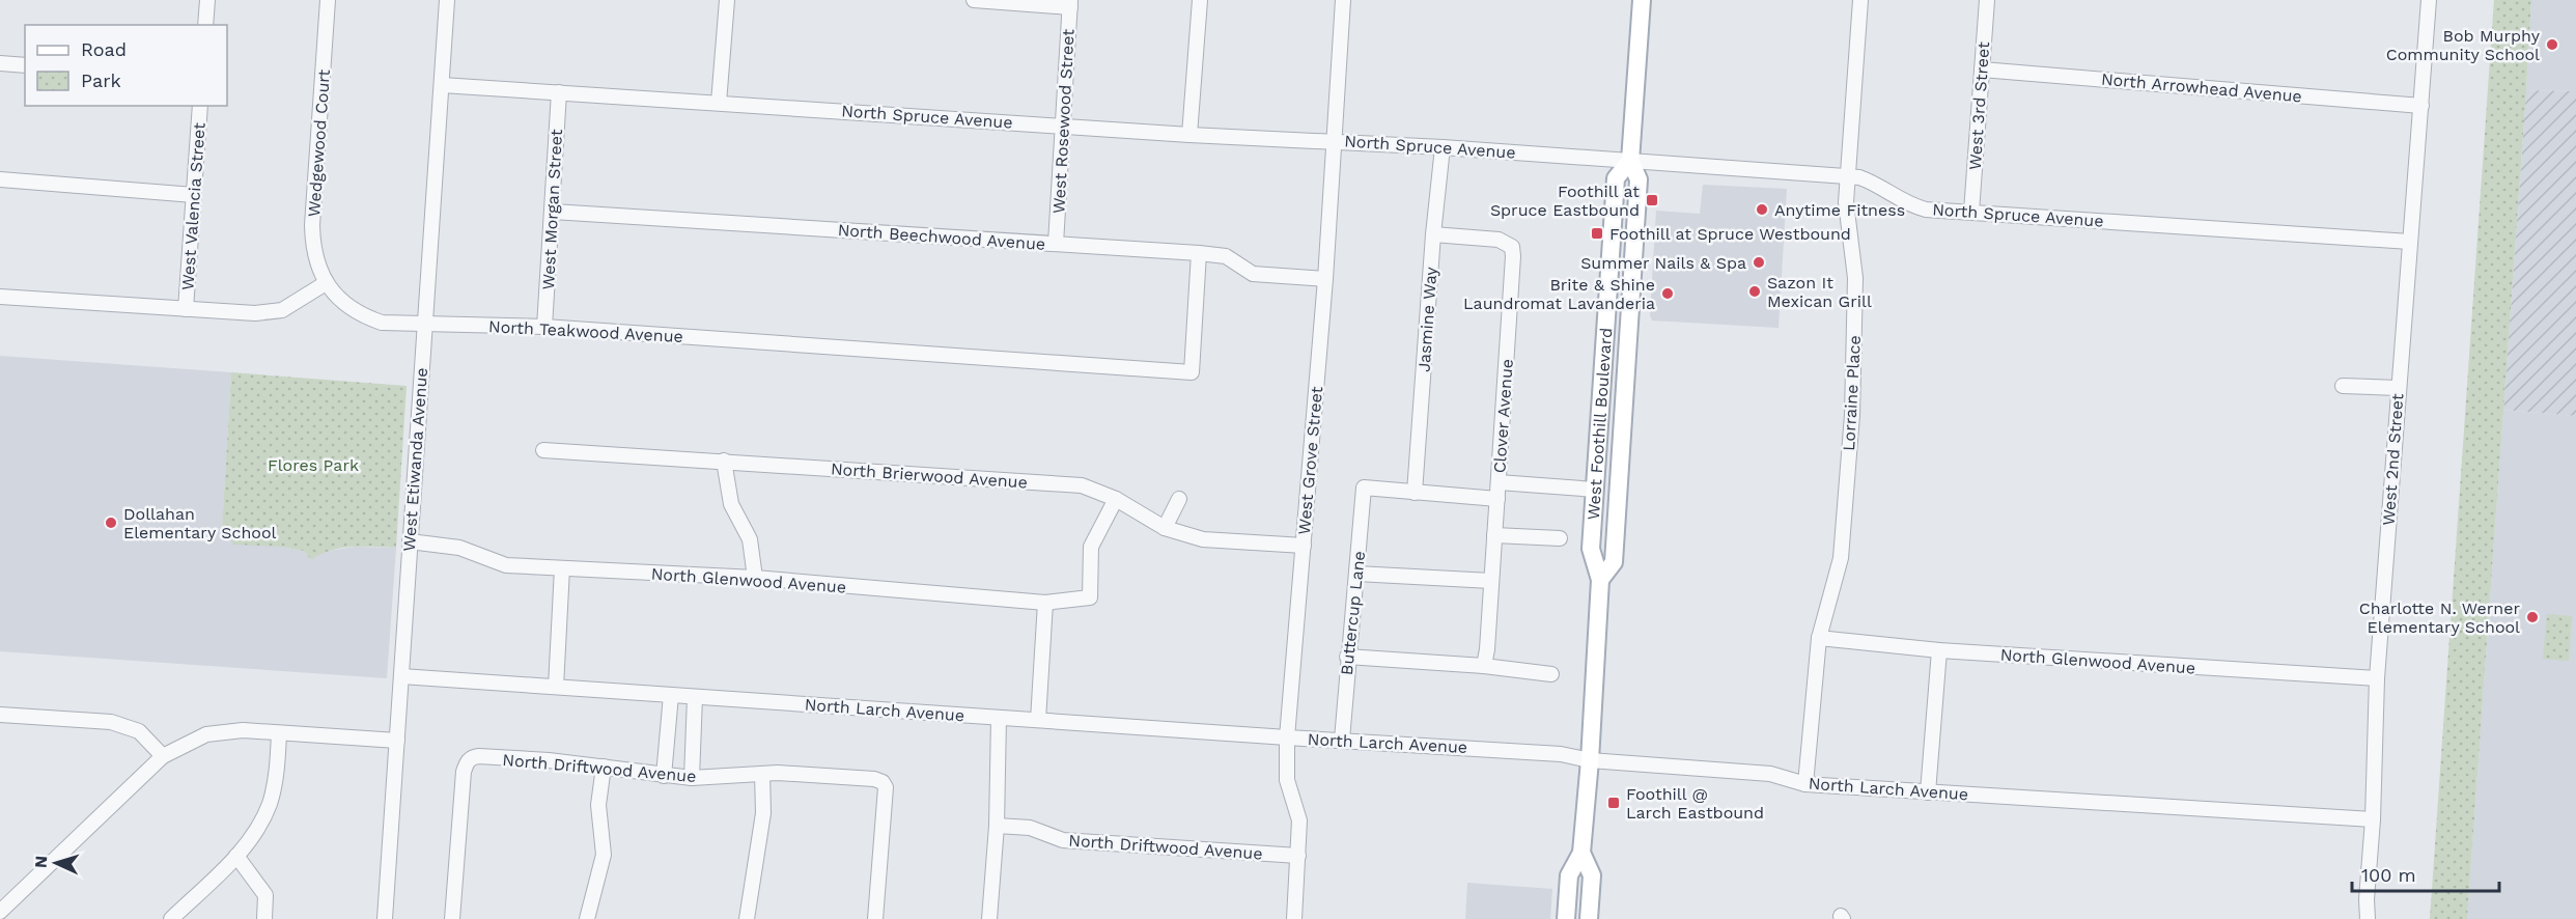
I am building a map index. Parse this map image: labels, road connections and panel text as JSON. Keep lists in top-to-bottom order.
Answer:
{
  "streets": {
    "main road": ["West Foothill Boulevard"],
    "street": [
      "North Arrowhead Avenue",
      "West 3rd Street",
      "North Spruce Avenue",
      "West Rosewood Street",
      "Wedgewood Court",
      "West Valencia Street",
      "West Morgan Street",
      "North Beechwood Avenue",
      "Jasmine Way",
      "North Teakwood Avenue",
      "Lorraine Place",
      "Clover Avenue",
      "West Etiwanda Avenue",
      "West 2nd Street",
      "West Grove Street",
      "North Brierwood Avenue",
      "North Glenwood Avenue",
      "Buttercup Lane",
      "North Larch Avenue",
      "North Driftwood Avenue"
    ]
  },
  "crossings": [
    ["North Arrowhead Avenue", "West 3rd Street"],
    ["North Arrowhead Avenue", "West 2nd Street"],
    ["West 3rd Street", "North Spruce Avenue"],
    ["North Spruce Avenue", "West Rosewood Street"],
    ["North Spruce Avenue", "West Morgan Street"],
    ["North Spruce Avenue", "Jasmine Way"],
    ["North Spruce Avenue", "Lorraine Place"],
    ["North Spruce Avenue", "West Foothill Boulevard"],
    ["North Spruce Avenue", "West Etiwanda Avenue"],
    ["North Spruce Avenue", "West 2nd Street"],
    ["North Spruce Avenue", "West Grove Street"],
    ["West Rosewood Street", "North Beechwood Avenue"],
    ["Wedgewood Court", "North Teakwood Avenue"],
    ["West Morgan Street", "North Beechwood Avenue"],
    ["West Morgan Street", "North Teakwood Avenue"],
    ["North Beechwood Avenue", "North Teakwood Avenue"],
    ["North Beechwood Avenue", "West Grove Street"],
    ["Jasmine Way", "Clover Avenue"],
    ["Jasmine Way", "Buttercup Lane"],
    ["North Teakwood Avenue", "West Etiwanda Avenue"],
    ["Lorraine Place", "North Glenwood Avenue"],
    ["Lorraine Place", "North Larch Avenue"],
    ["West Foothill Boulevard", "North Larch Avenue"],
    ["West Etiwanda Avenue", "North Glenwood Avenue"],
    ["West Etiwanda Avenue", "North Larch Avenue"],
    ["West 2nd Street", "North Glenwood Avenue"],
    ["West 2nd Street", "North Larch Avenue"],
    ["West Grove Street", "North Brierwood Avenue"],
    ["West Grove Street", "North Larch Avenue"],
    ["West Grove Street", "North Driftwood Avenue"],
    ["North Brierwood Avenue", "North Glenwood Avenue"],
    ["Buttercup Lane", "North Larch Avenue"]
  ],
  "parks": ["Flores Park"],
  "places": {
    "other": [
      "Bob Murphy Community School",
      "Anytime Fitness",
      "Summer Nails & Spa",
      "Sazon It Mexican Grill",
      "Brite & Shine Laundromat Lavanderia",
      "Dollahan Elementary School",
      "Charlotte N. Werner Elementary School"
    ],
    "transit": ["Foothill at Spruce Eastbound", "Foothill at Spruce Westbound", "Foothill @ Larch Eastbound"]
  },
  "legend": ["Road", "Park"],
  "scale_bar": "100 m",
  "north": "left"
}
